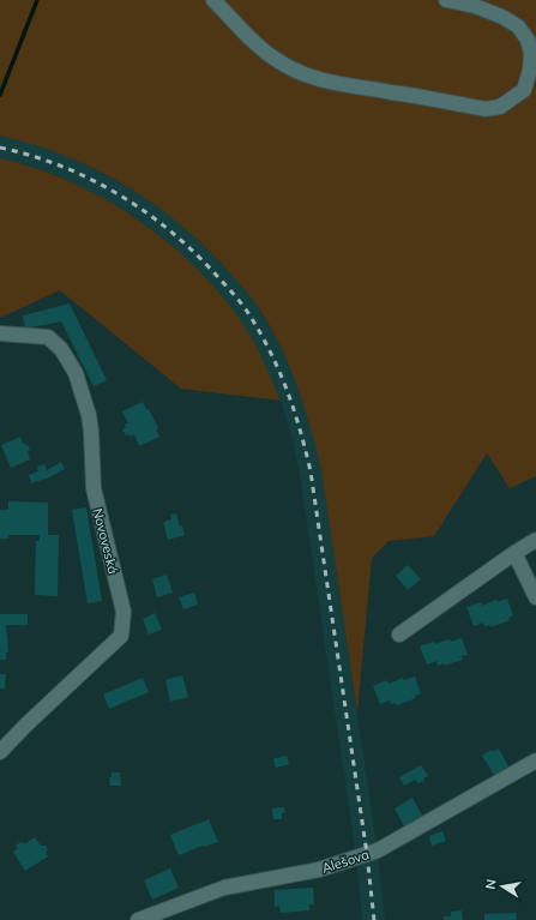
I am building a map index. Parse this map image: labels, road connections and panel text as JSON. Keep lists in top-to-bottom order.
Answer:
{
  "streets": {
    "street": ["Novoveská", "Alešova"]
  },
  "north": "left"
}
